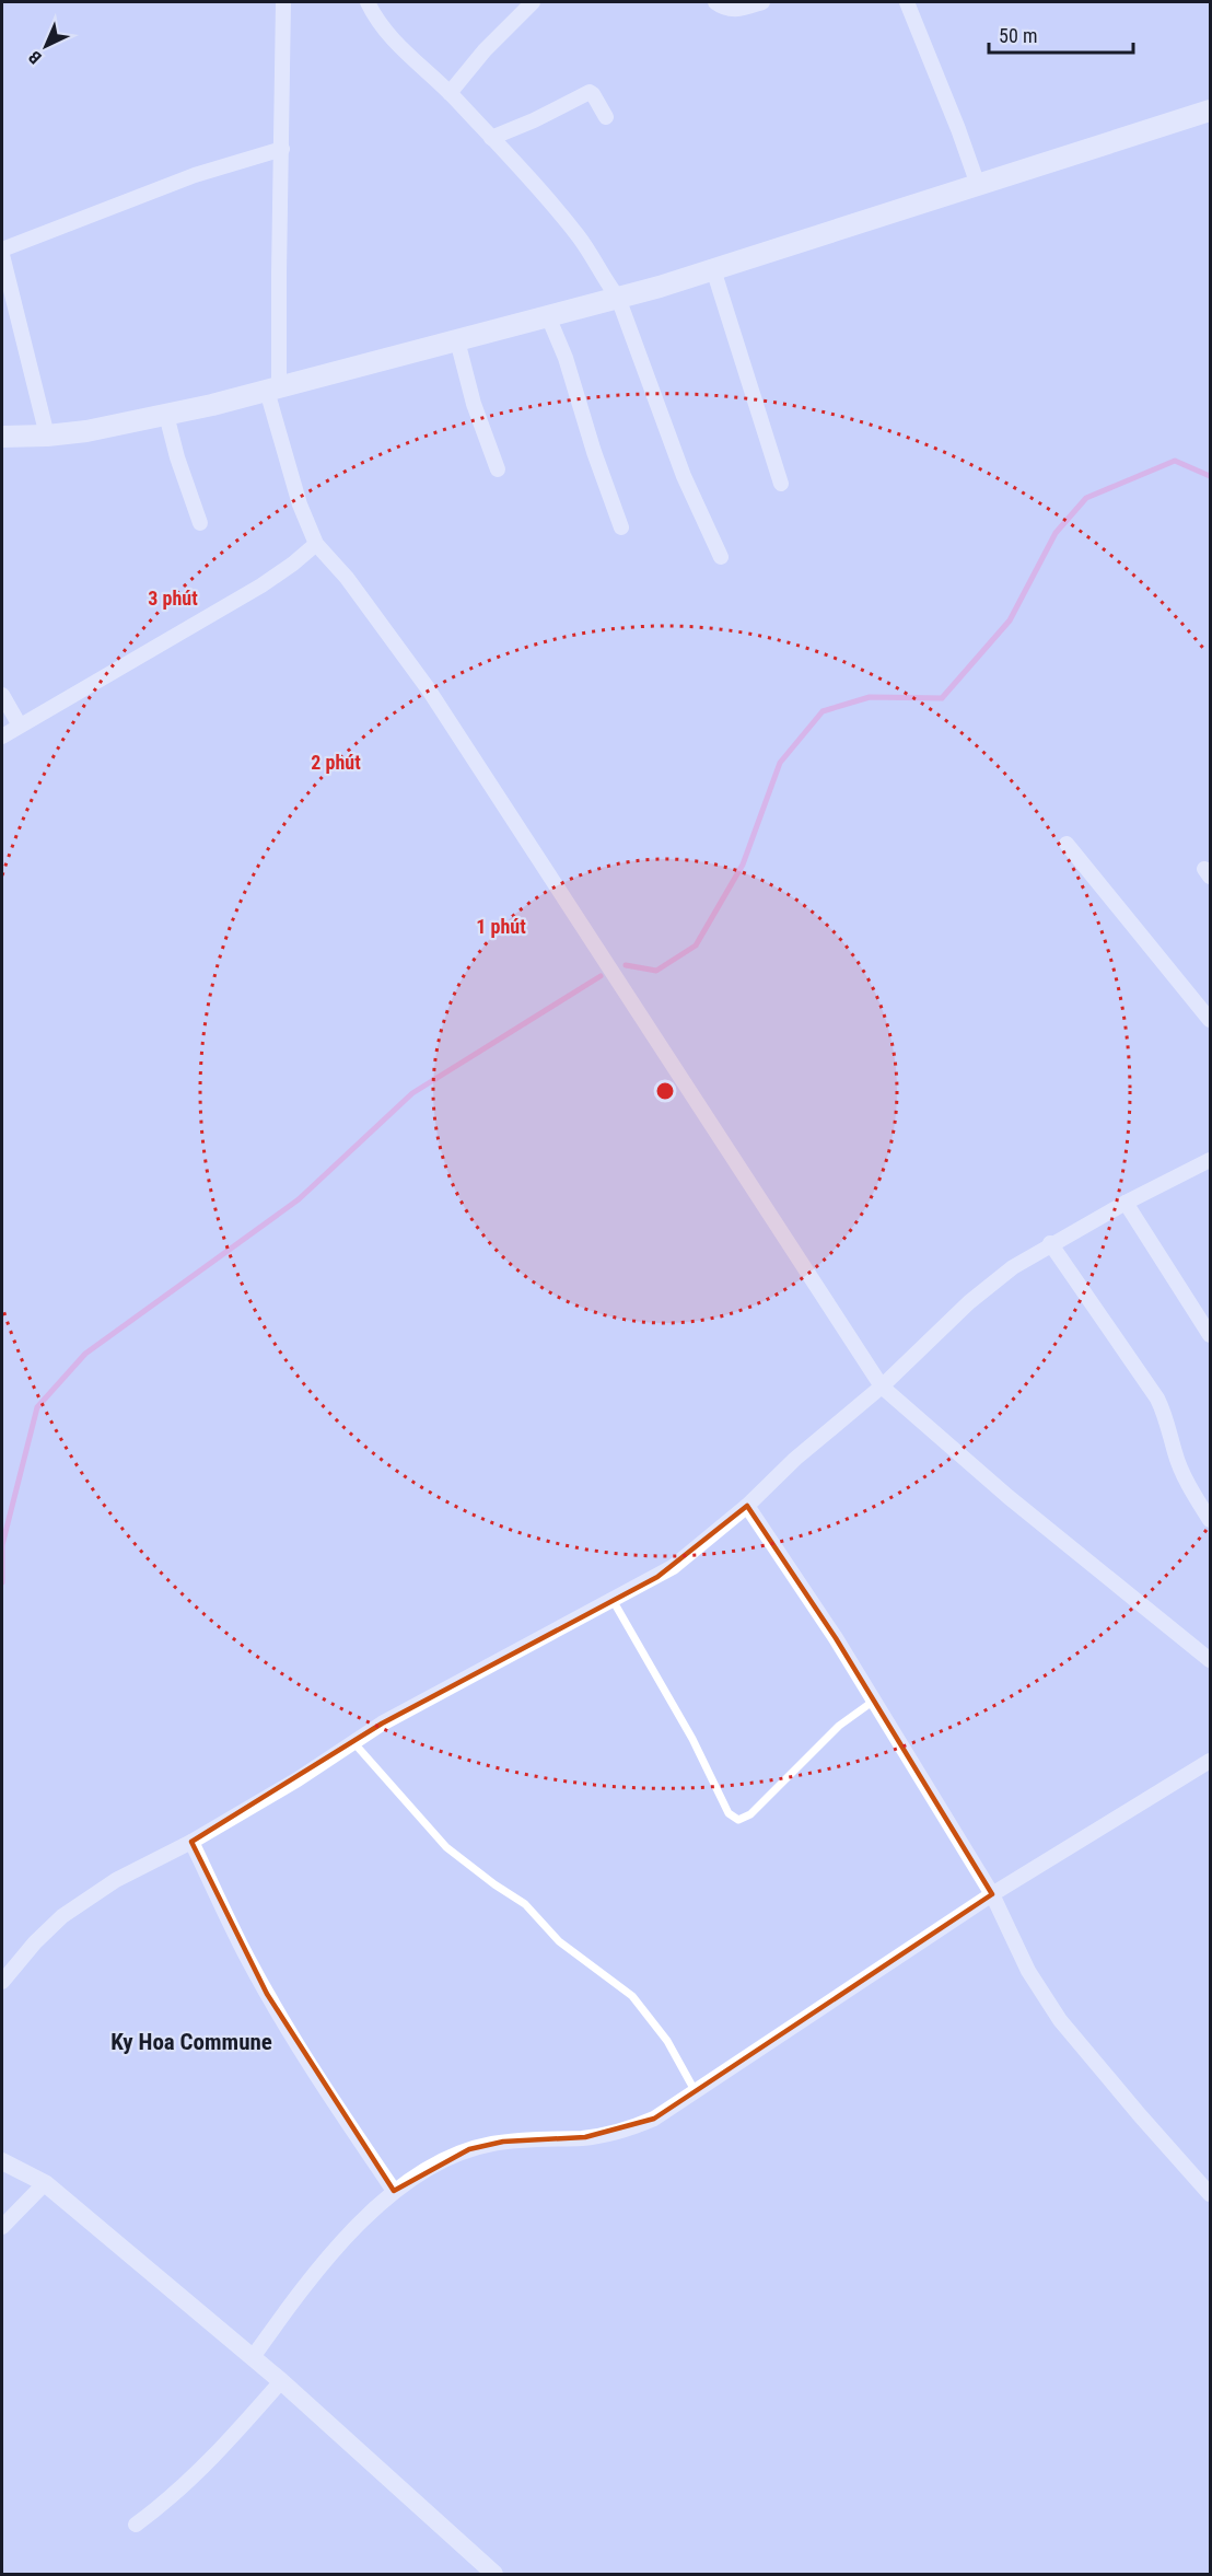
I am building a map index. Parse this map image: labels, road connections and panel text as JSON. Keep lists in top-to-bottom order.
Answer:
{
  "districts": ["Ky Hoa Commune"],
  "scale_bar": "50 m",
  "north": "bottom left",
  "rings": ["3 phút", "2 phút", "1 phút"]
}
